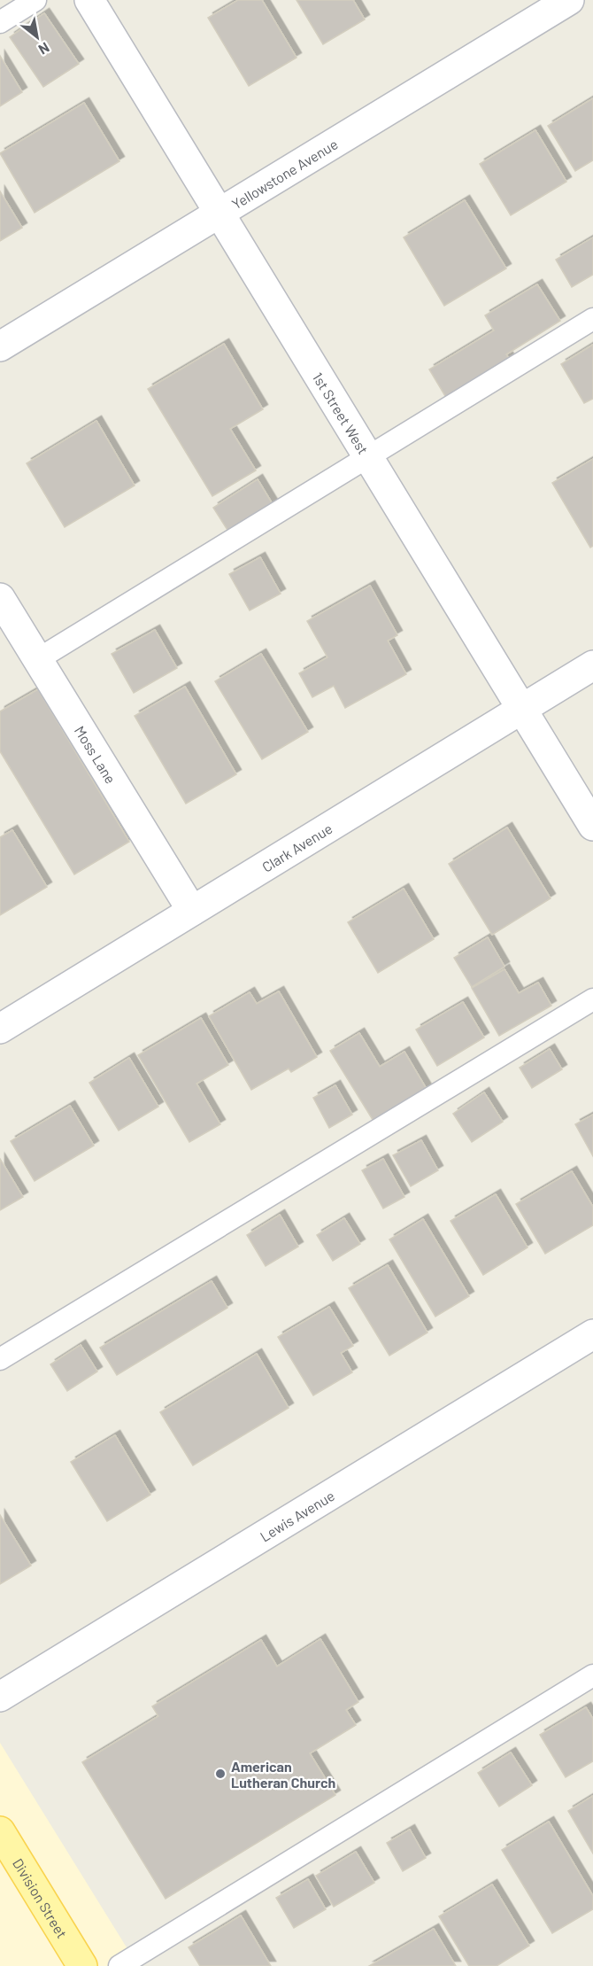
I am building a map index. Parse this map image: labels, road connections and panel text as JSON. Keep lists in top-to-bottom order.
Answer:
{
  "streets": {
    "main road": ["Division Street"],
    "street": [
      "Yellowstone Avenue",
      "1st Street West",
      "Moss Lane",
      "Clark Avenue",
      "Lewis Avenue"
    ]
  },
  "crossings": [
    ["Yellowstone Avenue", "1st Street West"],
    ["1st Street West", "Clark Avenue"],
    ["Moss Lane", "Clark Avenue"]
  ],
  "places": ["American Lutheran Church"],
  "north": "bottom right"
}
